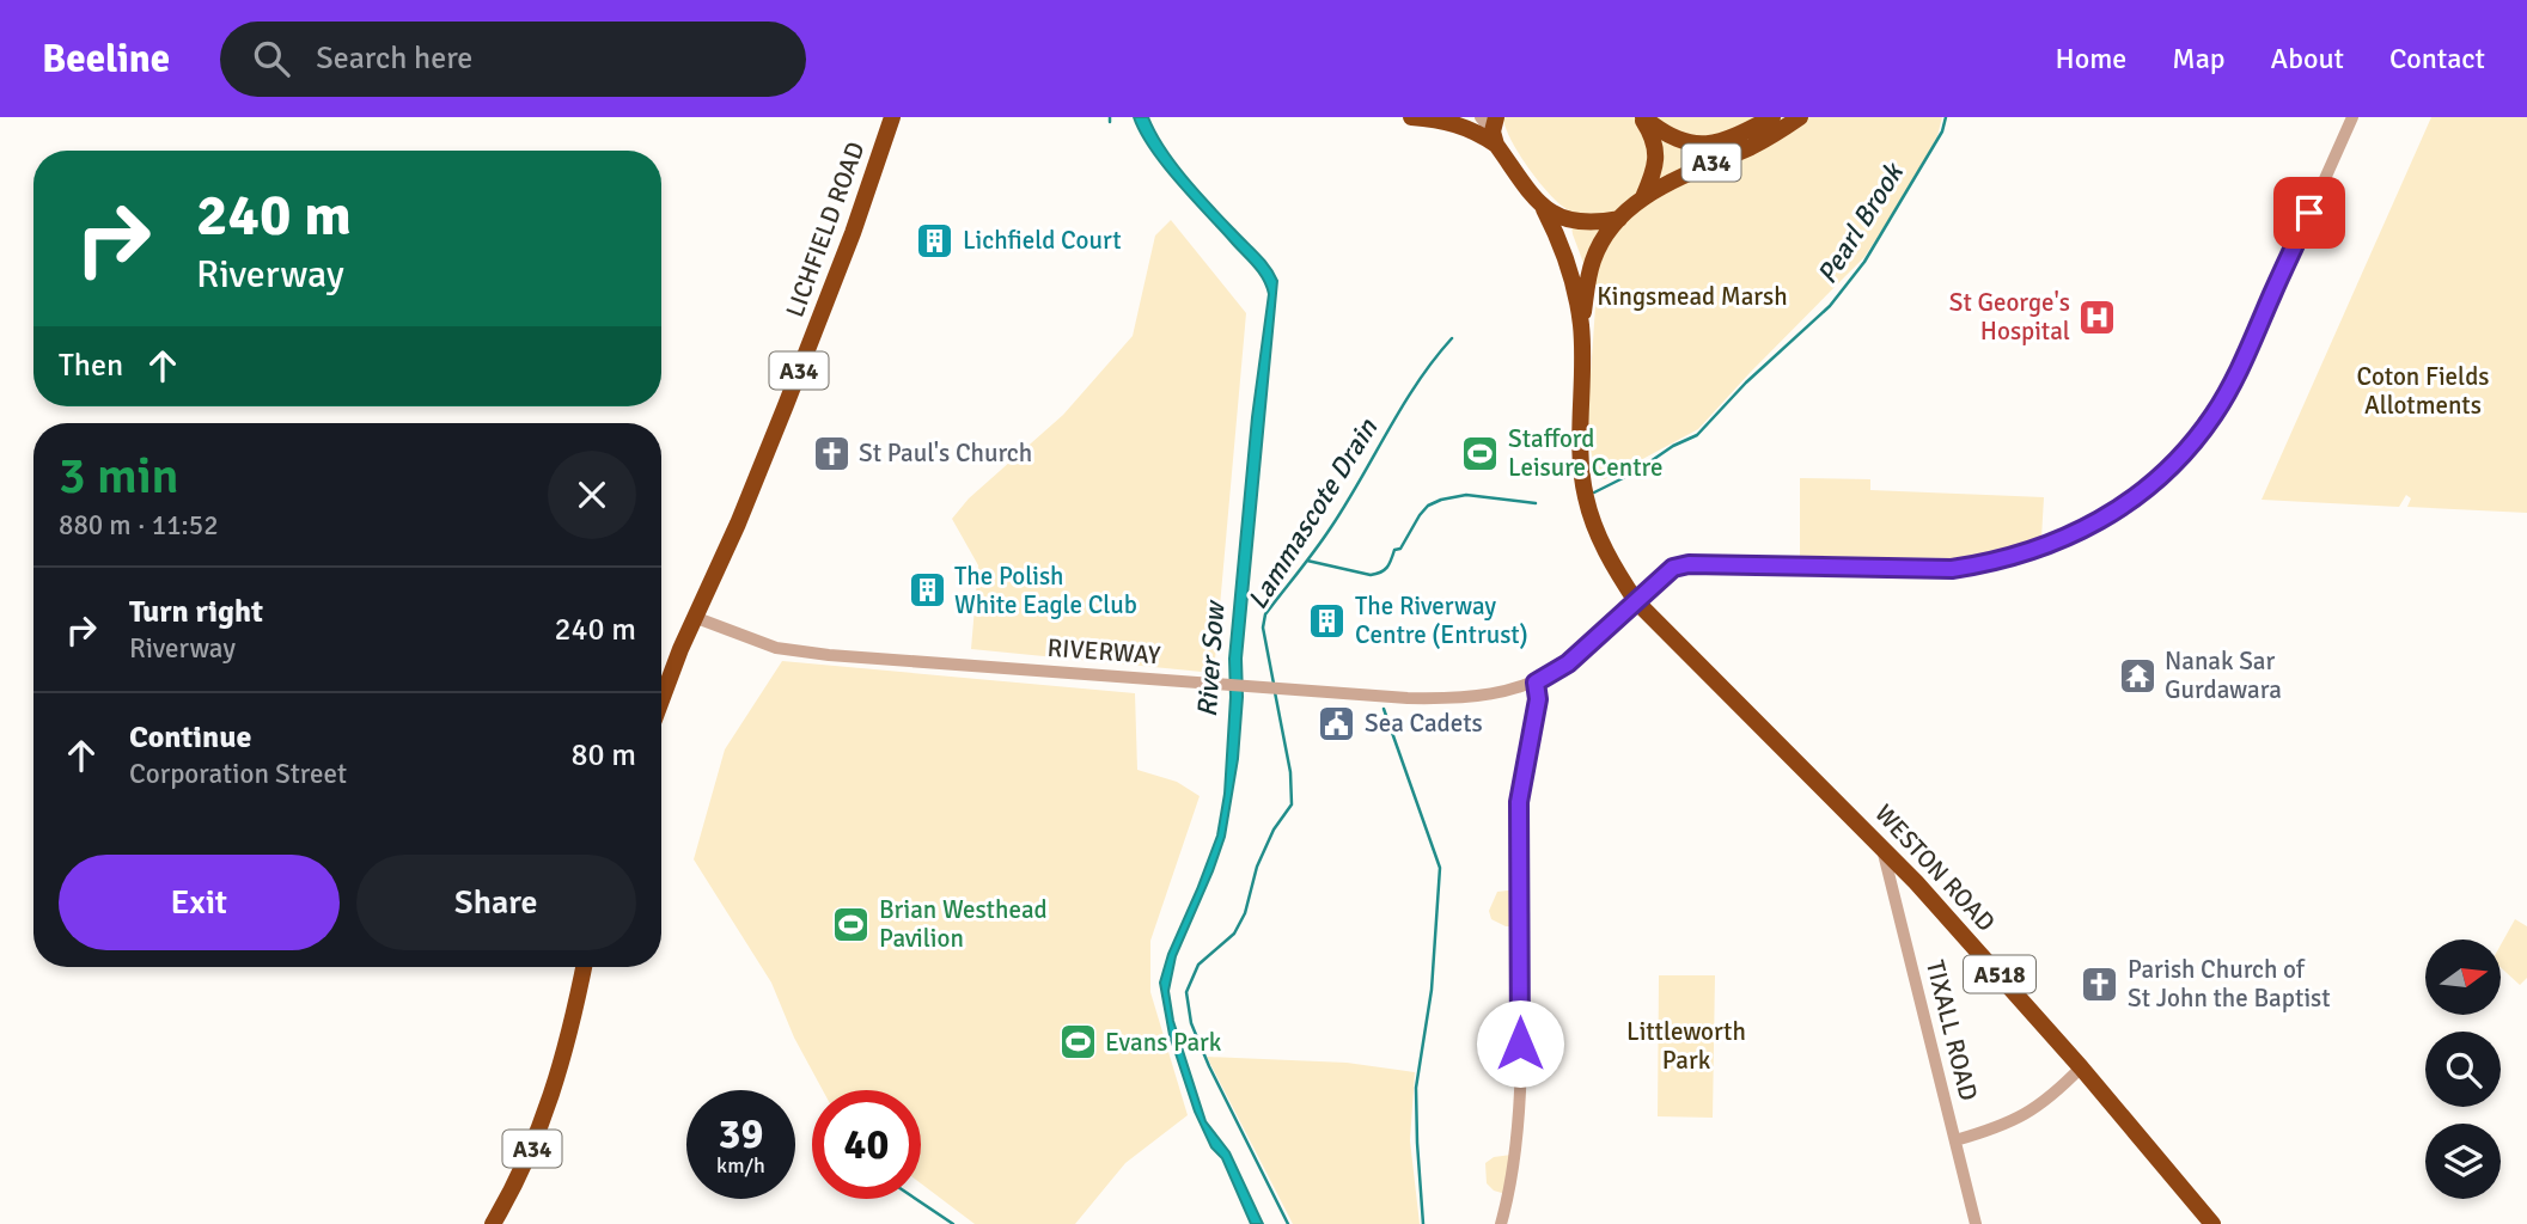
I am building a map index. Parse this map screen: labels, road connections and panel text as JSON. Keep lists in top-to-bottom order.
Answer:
{
  "streets": {
    "highway": [
      "A34",
      "LICHFIELD ROAD",
      "WESTON ROAD",
      "A518"
    ],
    "street": ["RIVERWAY", "TIXALL ROAD"]
  },
  "crossings": [
    ["LICHFIELD ROAD", "RIVERWAY"],
    ["RIVERWAY", "WESTON ROAD"],
    ["WESTON ROAD", "TIXALL ROAD"]
  ],
  "water": ["Pearl Brook", "Lammascote Drain", "River Sow"],
  "parks": ["Kingsmead Marsh", "Coton Fields Allotments", "Littleworth Park"],
  "places": {
    "building": ["Lichfield Court", "The Polish White Eagle Club", "The Riverway Centre (Entrust)"],
    "hospital": ["St George's Hospital"],
    "church": ["St Paul's Church", "Parish Church of St John the Baptist"],
    "sports": ["Stafford Leisure Centre", "Brian Westhead Pavilion", "Evans Park"],
    "temple": ["Nanak Sar Gurdawara"],
    "public building": ["Sea Cadets"]
  },
  "north": "right",
  "page": {
    "header": "Beeline",
    "search": "Search here",
    "nav": [
      "Home",
      "Map",
      "About",
      "Contact"
    ],
    "turn": ["240 m", "Riverway"],
    "then": "Then",
    "heading": ["3 min", "880 m · 11:52"],
    "list": [
      {
        "name": "Turn right",
        "note": "Riverway",
        "value": "240 m"
      },
      {
        "name": "Continue",
        "note": "Corporation Street",
        "value": "80 m"
      }
    ],
    "buttons": ["Exit", "Share"],
    "speed": "39 km/h",
    "limit": "40"
  }
}
